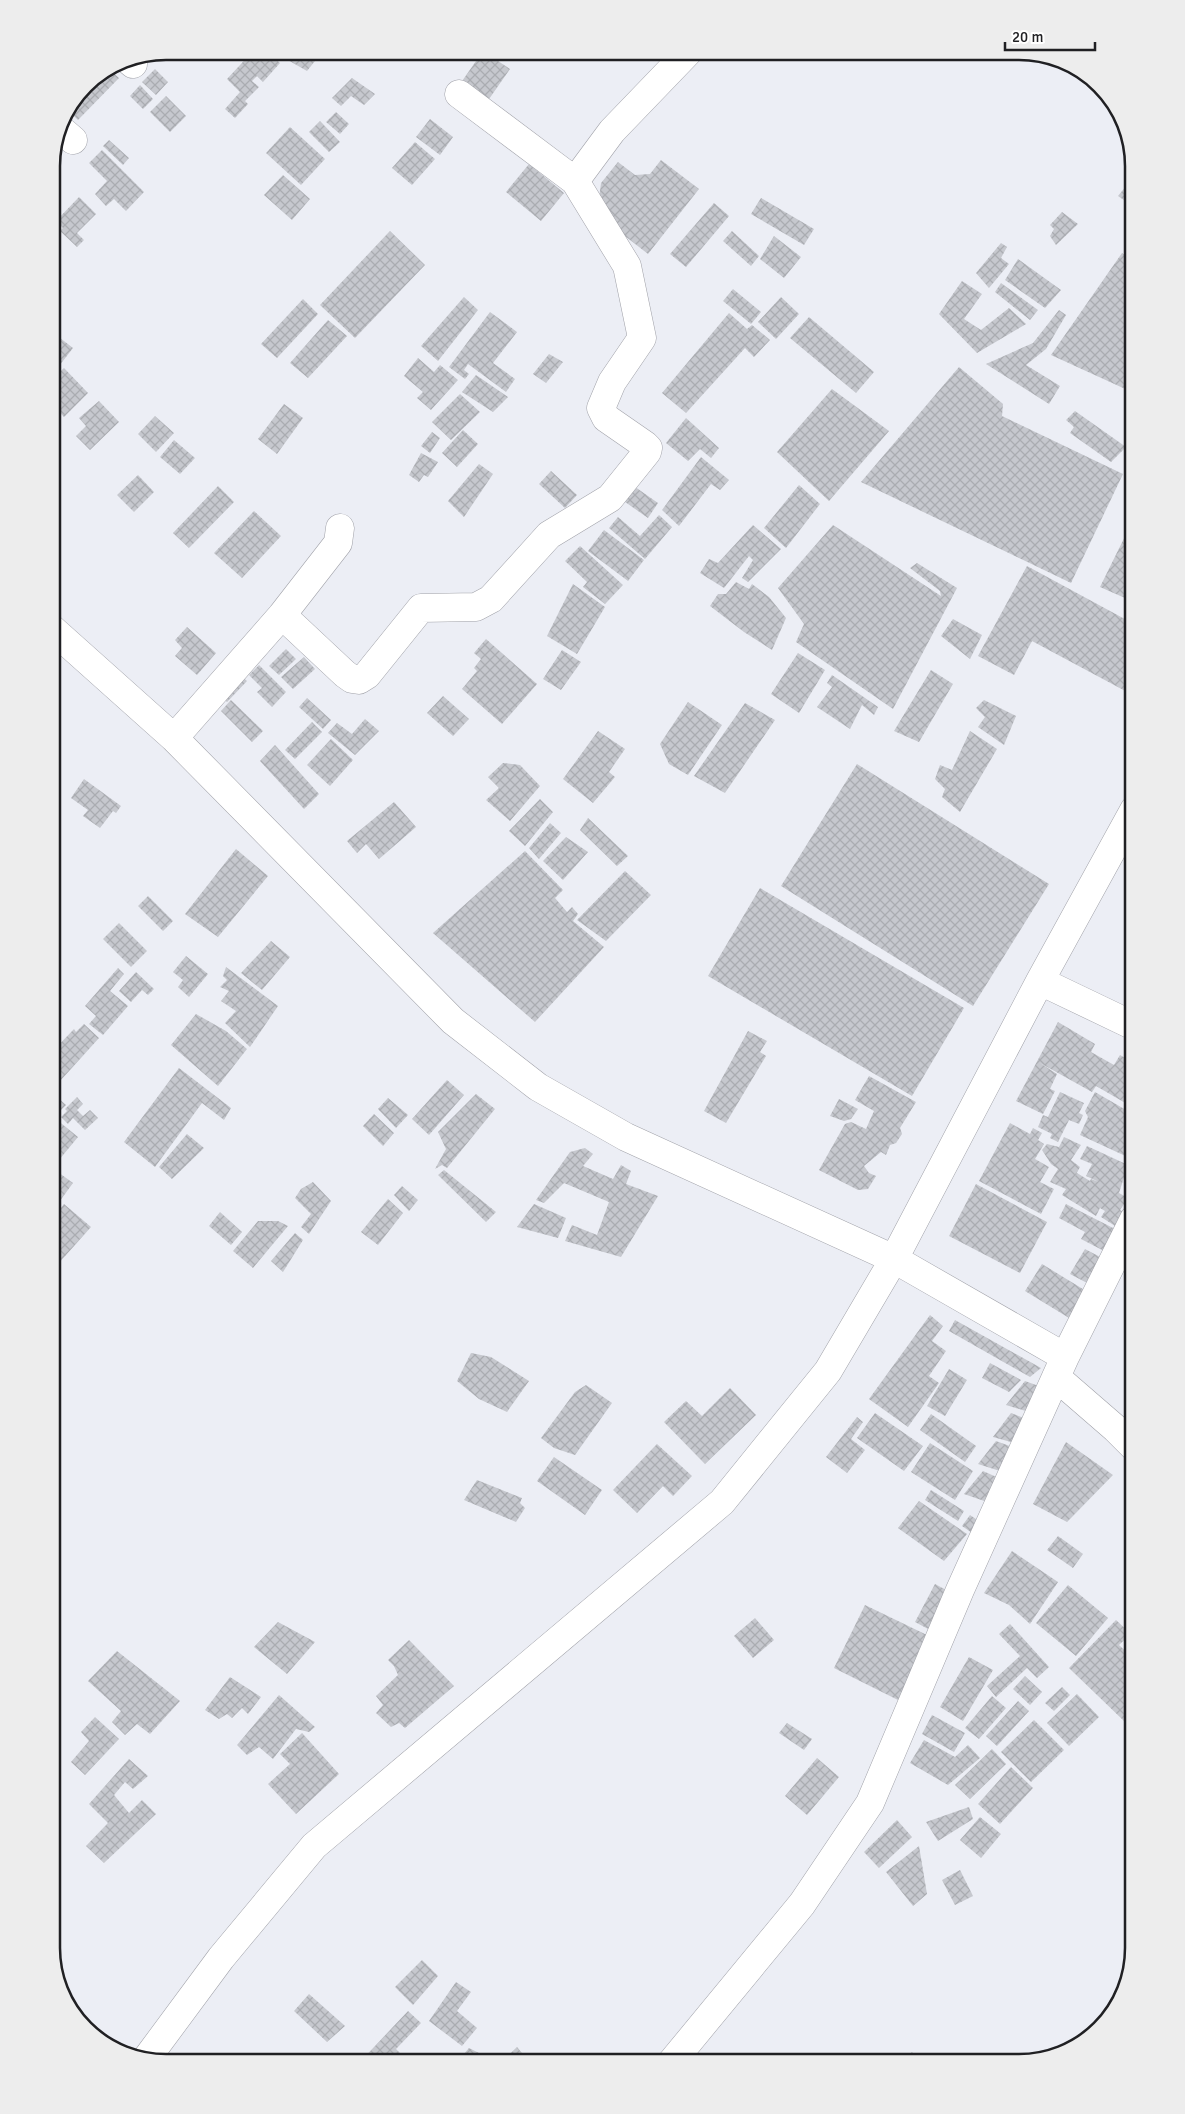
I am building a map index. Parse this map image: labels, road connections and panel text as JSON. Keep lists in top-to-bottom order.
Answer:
{
  "scale_bar": "20 m"
}
